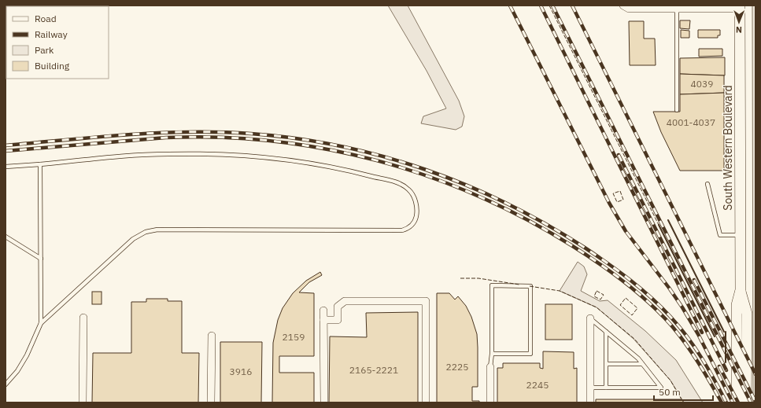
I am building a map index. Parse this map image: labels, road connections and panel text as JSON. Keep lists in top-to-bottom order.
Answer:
{
  "streets": {
    "street": ["South Western Boulevard"]
  },
  "house_numbers": [
    "4039",
    "4001-4037",
    "2159",
    "2225",
    "2165-2221",
    "3916",
    "2245"
  ],
  "legend": [
    "Road",
    "Railway",
    "Park",
    "Building"
  ],
  "scale_bar": "50 m",
  "north": "bottom"
}
